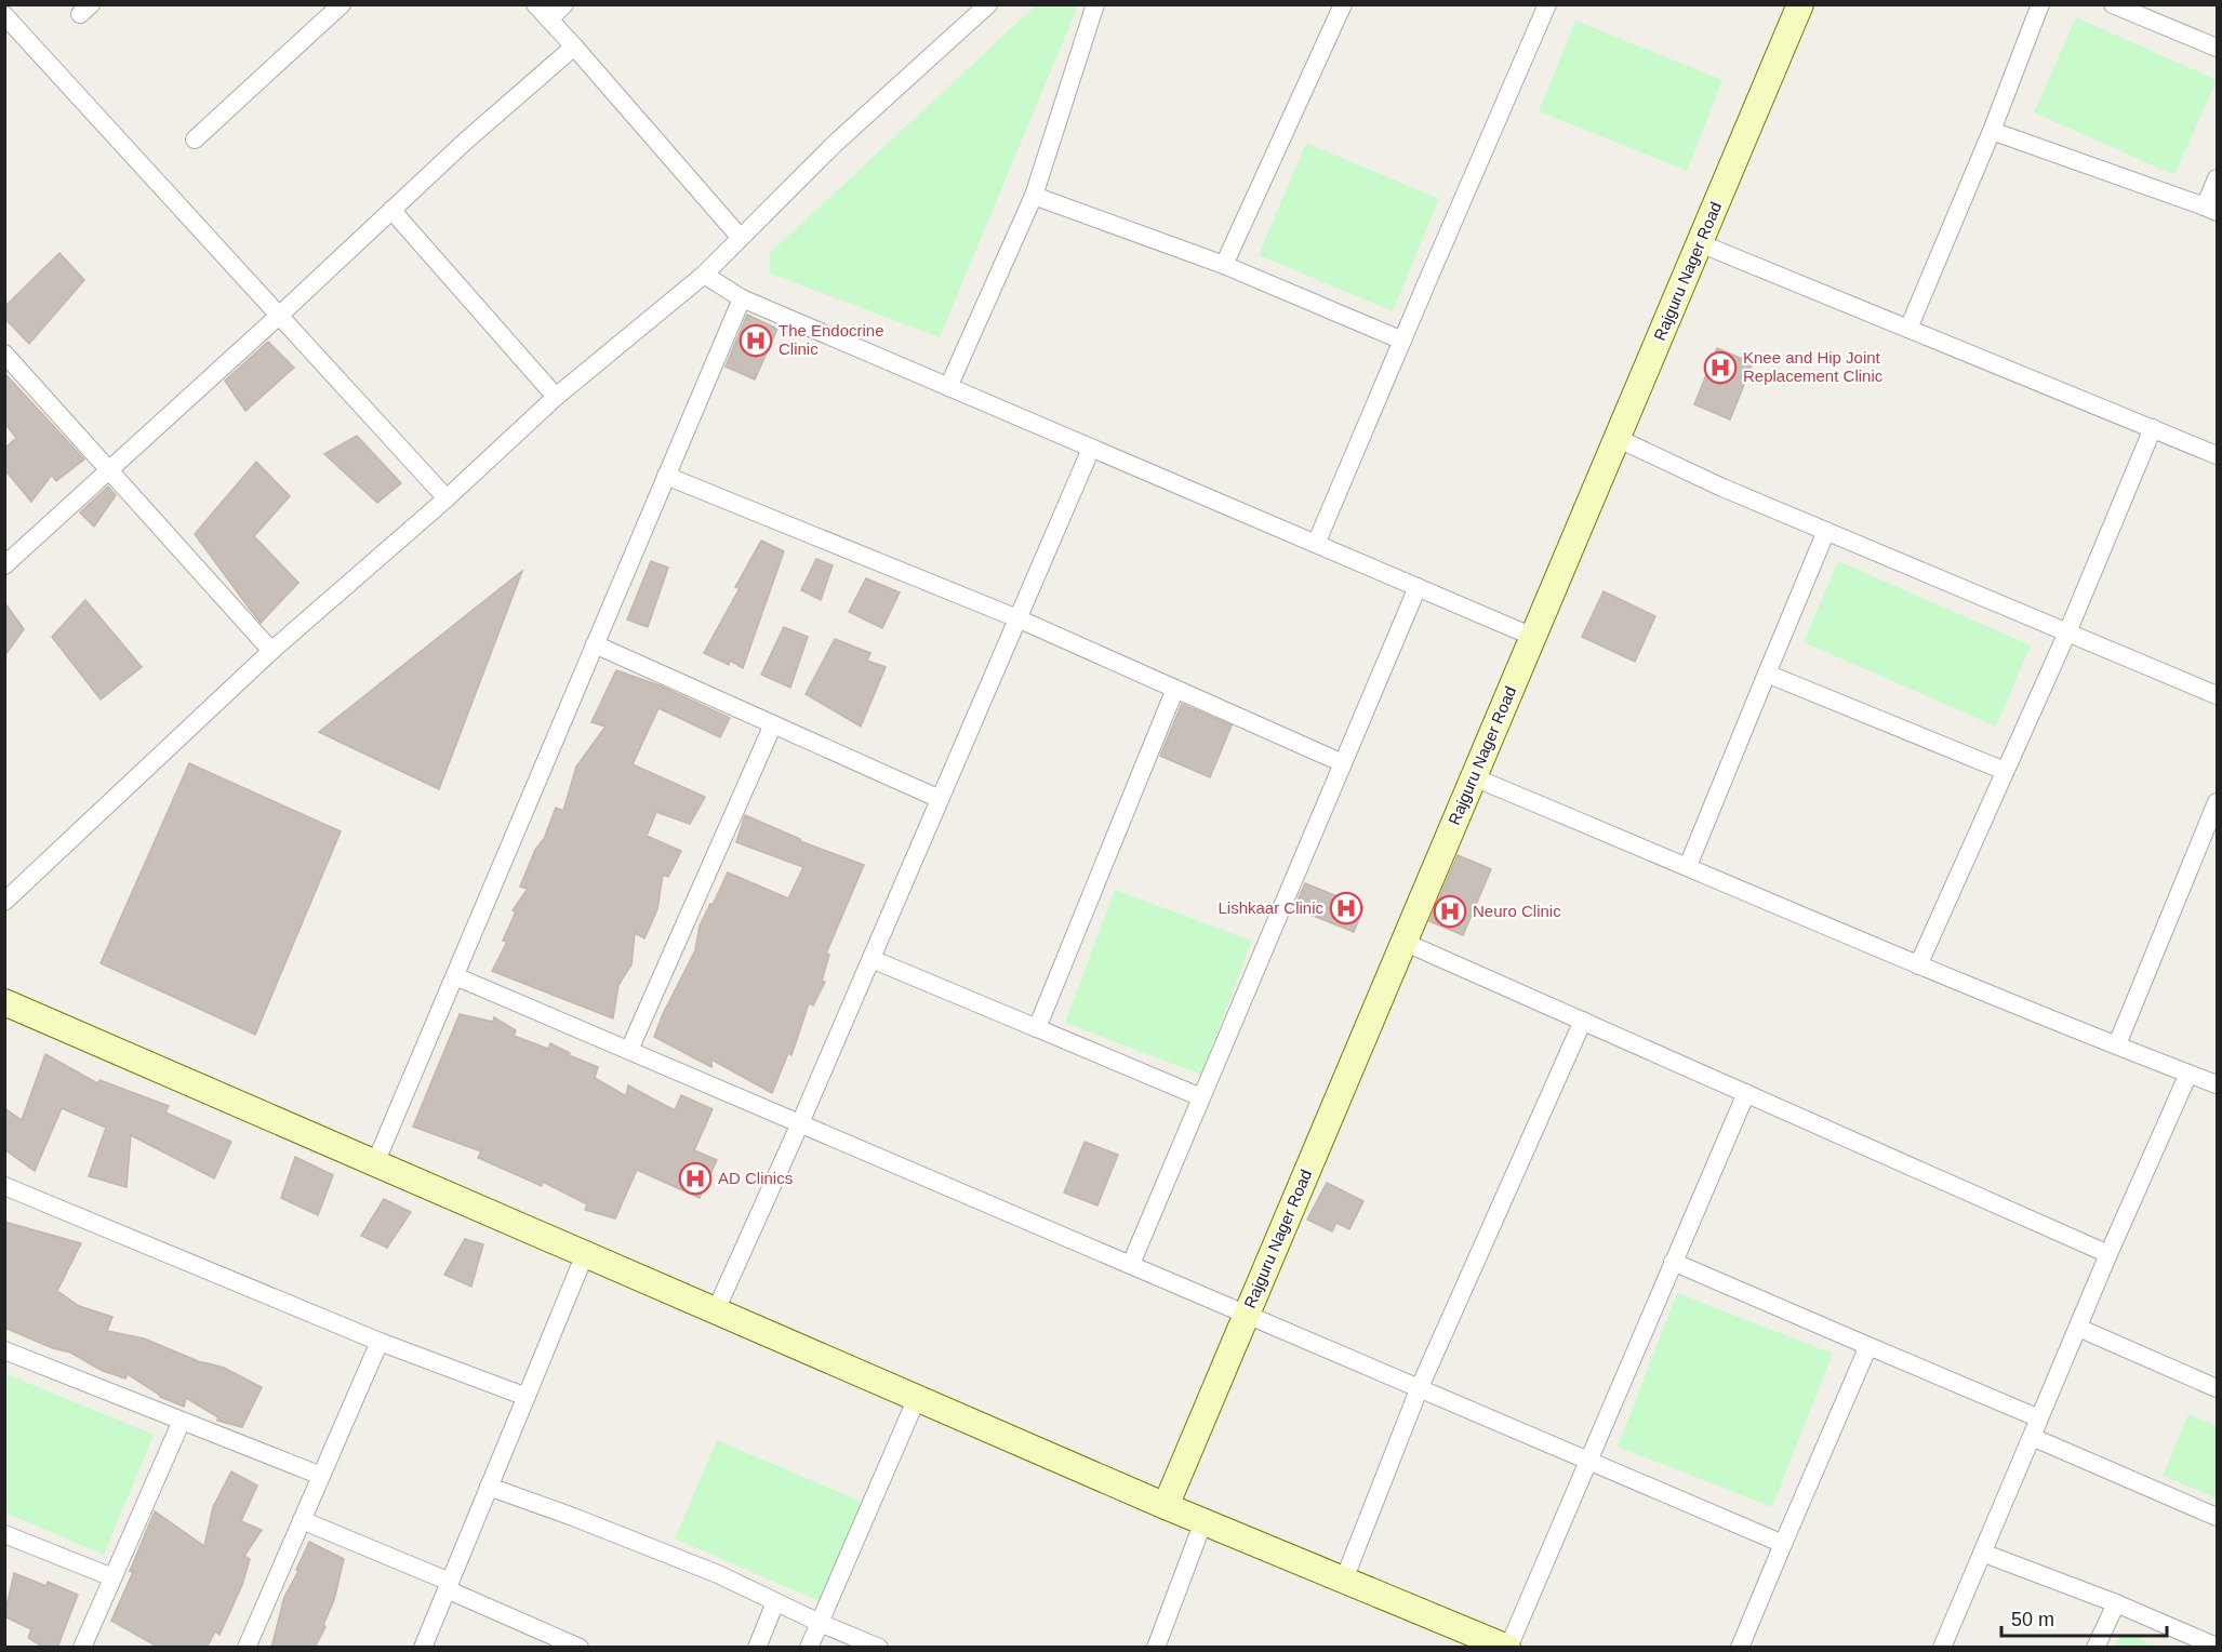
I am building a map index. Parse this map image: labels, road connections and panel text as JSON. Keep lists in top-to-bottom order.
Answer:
{
  "streets": {
    "street": ["Rajguru Nager Road"]
  },
  "places": {
    "hospital": [
      "The Endocrine Clinic",
      "Knee and Hip Joint Replacement Clinic",
      "Lishkaar Clinic",
      "Neuro Clinic",
      "AD Clinics"
    ]
  },
  "scale_bar": "50 m"
}
